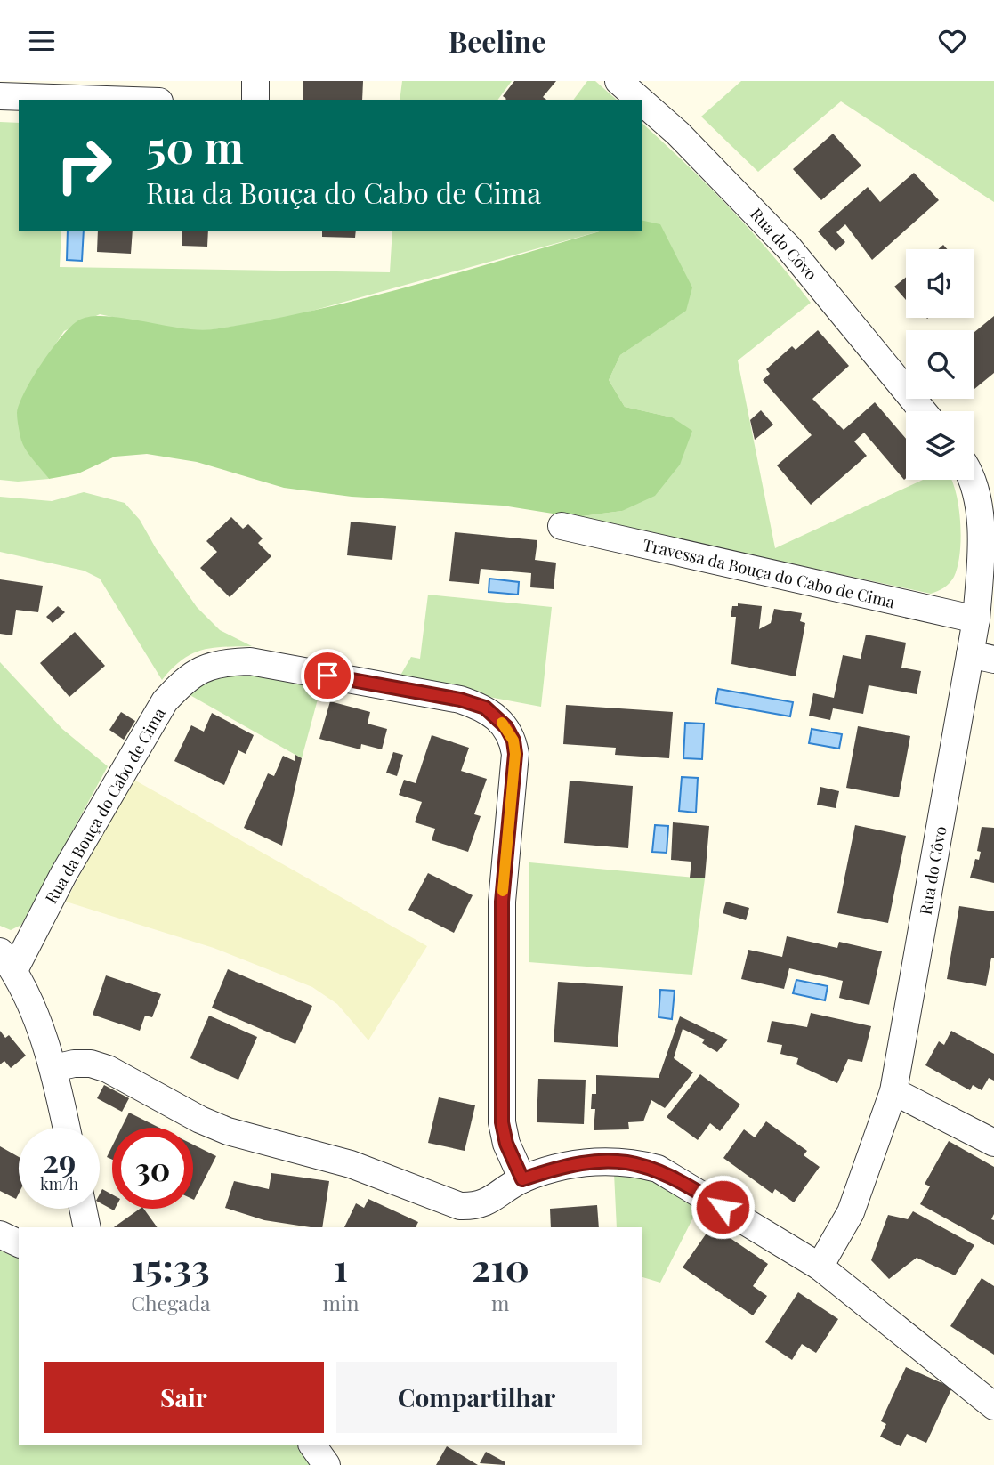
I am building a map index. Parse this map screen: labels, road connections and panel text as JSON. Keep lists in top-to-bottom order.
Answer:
{
  "streets": {
    "street": ["Rua do Côvo", "Travessa da Bouça do Cabo de Cima", "Rua da Bouça do Cabo de Cima"]
  },
  "crossings": [
    ["Rua do Côvo", "Travessa da Bouça do Cabo de Cima"]
  ],
  "page": {
    "header": "Beeline",
    "turn": ["50 m", "Rua da Bouça do Cabo de Cima"],
    "speed": "29 km/h",
    "limit": "30",
    "eta": [
      "15:33",
      "Chegada",
      "1",
      "min",
      "210",
      "m"
    ],
    "buttons": ["Sair", "Compartilhar"]
  }
}
